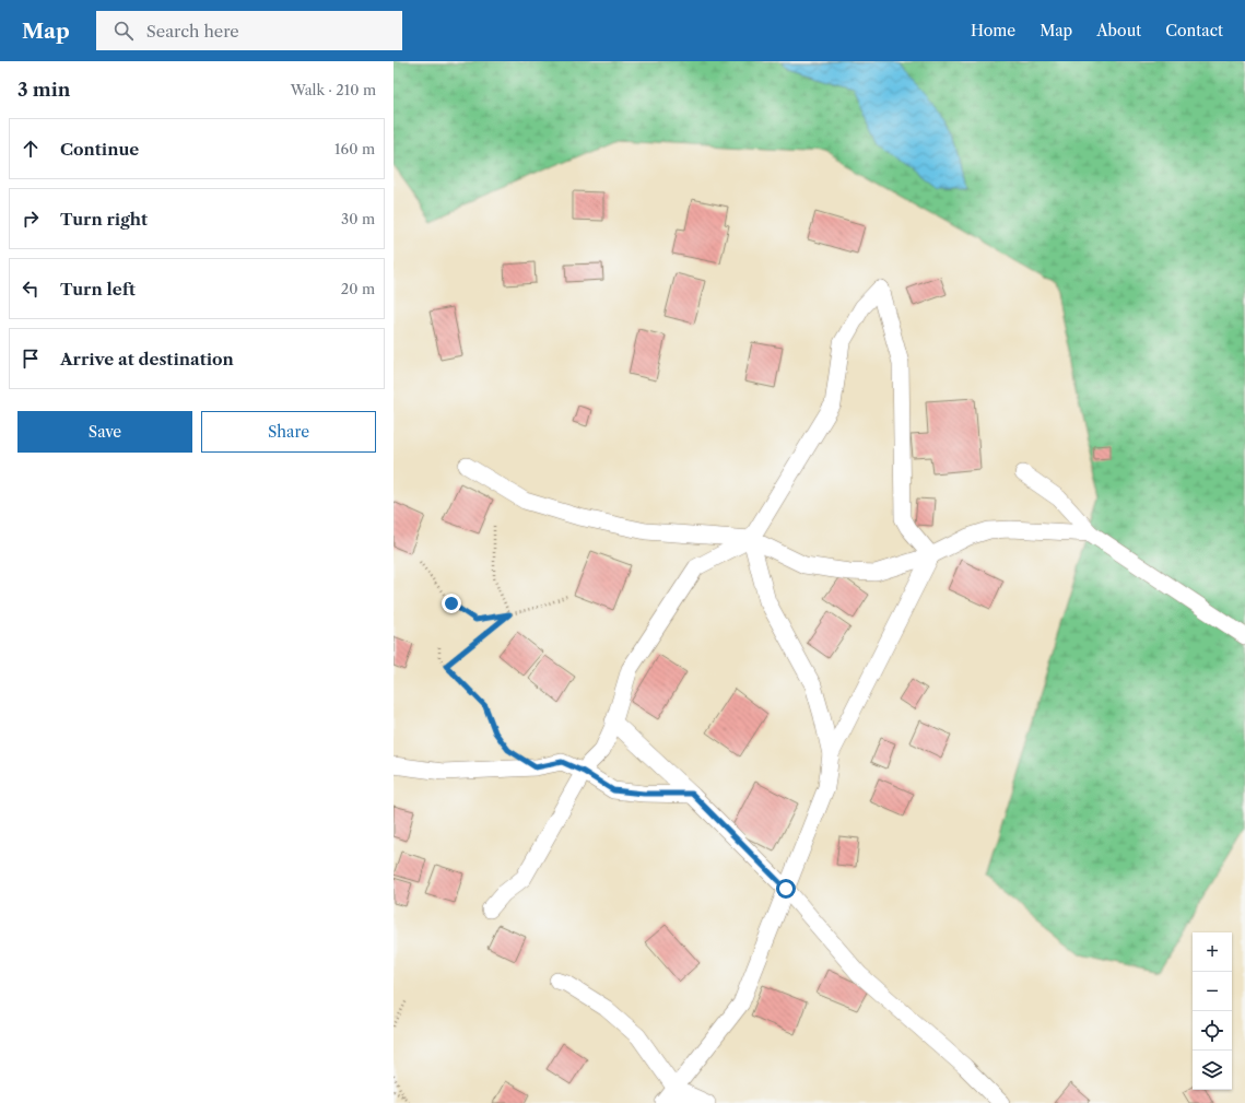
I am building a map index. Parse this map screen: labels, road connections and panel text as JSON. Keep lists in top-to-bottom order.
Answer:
{
  "page": {
    "header": "Map",
    "search": "Search here",
    "nav": [
      "Home",
      "Map",
      "About",
      "Contact"
    ],
    "heading": ["3 min", "Walk · 210 m"],
    "list": [
      ["Continue", "160 m"],
      ["Turn right", "30 m"],
      ["Turn left", "20 m"],
      "Arrive at destination"
    ],
    "buttons": ["Save", "Share"],
    "map_buttons": ["+", "−"]
  }
}
